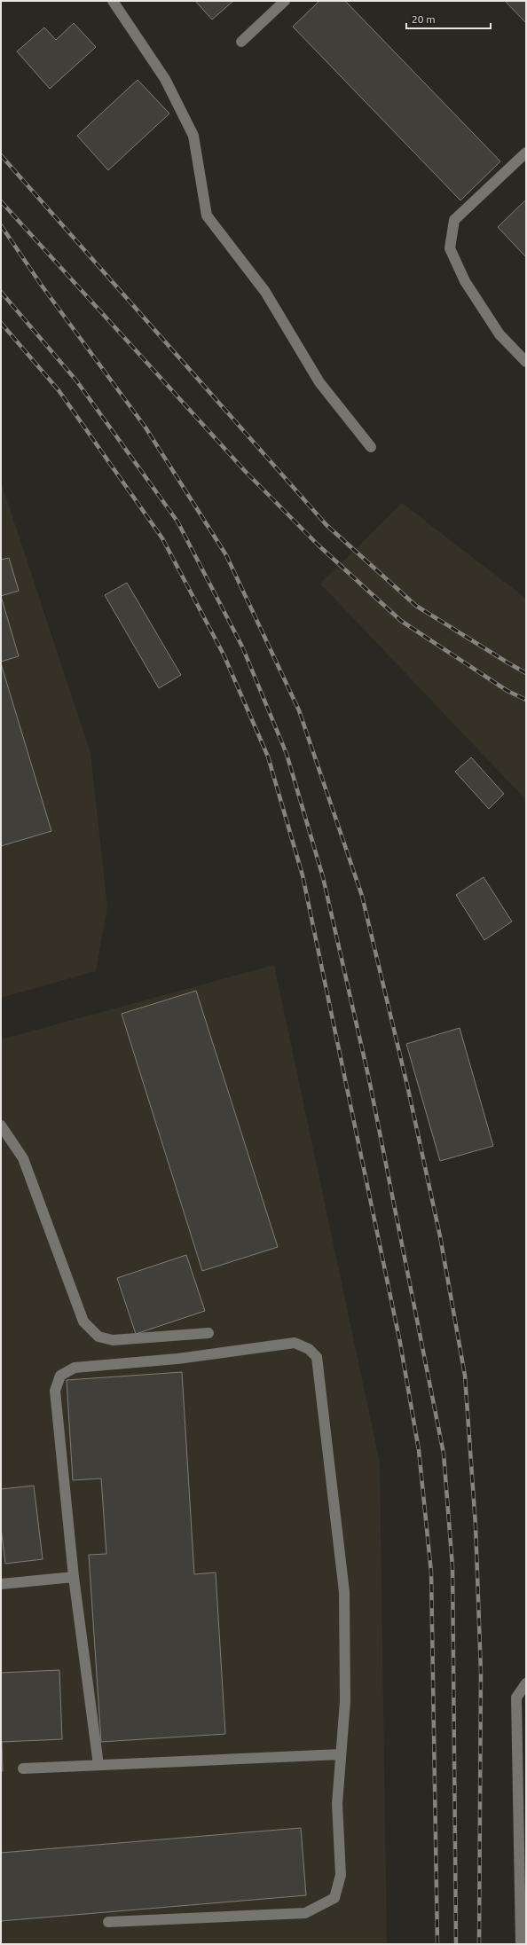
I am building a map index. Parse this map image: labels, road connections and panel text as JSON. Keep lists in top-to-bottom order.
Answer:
{
  "scale_bar": "20 m"
}
